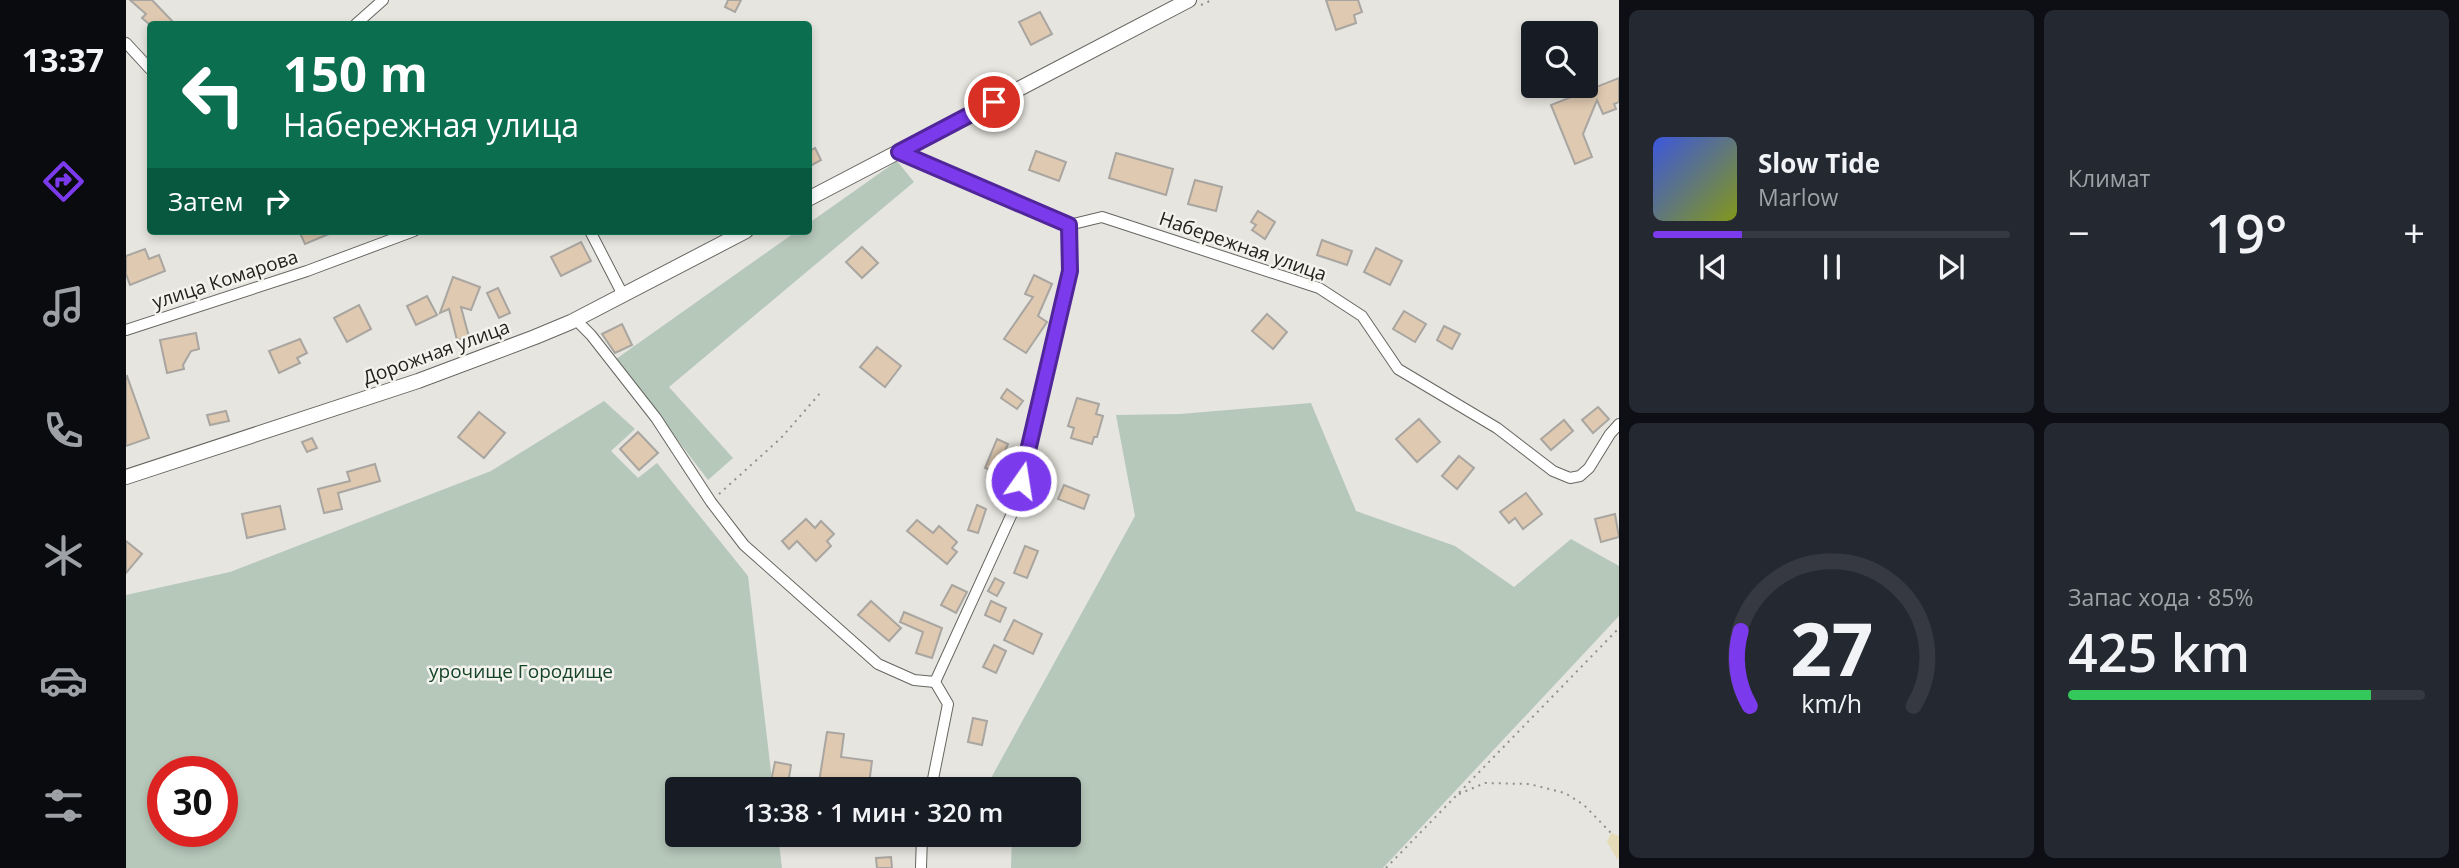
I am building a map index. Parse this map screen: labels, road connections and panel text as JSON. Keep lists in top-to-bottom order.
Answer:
{
  "streets": {
    "street": ["Набережная улица", "улица Комарова", "Дорожная улица"]
  },
  "parks": ["урочище Городище"],
  "page": {
    "tabs": "13:37",
    "tile": [
      "Климат",
      ["Запас хода · 85%", "425 km"]
    ],
    "turn": ["150 m", "Набережная улица"],
    "song": ["Slow Tide", "Marlow"],
    "then": "Затем",
    "heat": ["−", "19°", "+"],
    "limit": "30",
    "trip": "13:38 · 1 мин · 320 m",
    "gauge": ["27", "km/h"]
  }
}
